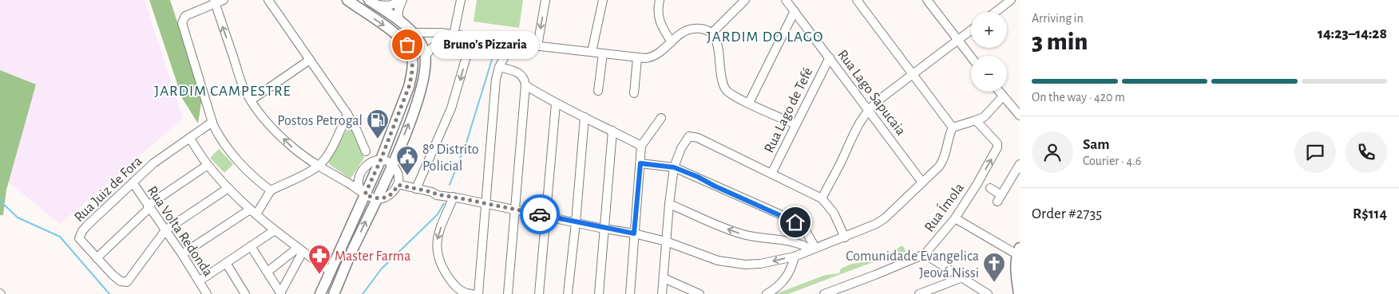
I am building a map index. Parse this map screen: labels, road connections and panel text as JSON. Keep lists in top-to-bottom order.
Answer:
{
  "streets": {
    "street": [
      "Rua Lago Sapucaia",
      "Rua Lago de Tefé",
      "Rua Juiz de Fora",
      "Rua Ímola",
      "Rua Volta Redonda"
    ]
  },
  "crossings": [
    ["Rua Lago Sapucaia", "Rua Lago de Tefé"],
    ["Rua Juiz de Fora", "Rua Volta Redonda"]
  ],
  "districts": ["JARDIM DO LAGO", "JARDIM CAMPESTRE"],
  "places": {
    "other": ["Bruno's Pizzaria"],
    "fuel station": ["Postos Petrogal"],
    "public building": ["8º Distrito Policial"],
    "pharmacy": ["Master Farma"],
    "church": ["Comunidade Evangelica Jeová Nissi"]
  },
  "page": {
    "heading": ["3 min", "Arriving in", "14:23–14:28"],
    "panel": [
      "Sam",
      "Courier · 4.6",
      "Order #2735",
      "R$114"
    ],
    "map_buttons": ["+", "−"],
    "bubble": "Bruno's Pizzaria",
    "bar": "On the way · 420 m"
  }
}
